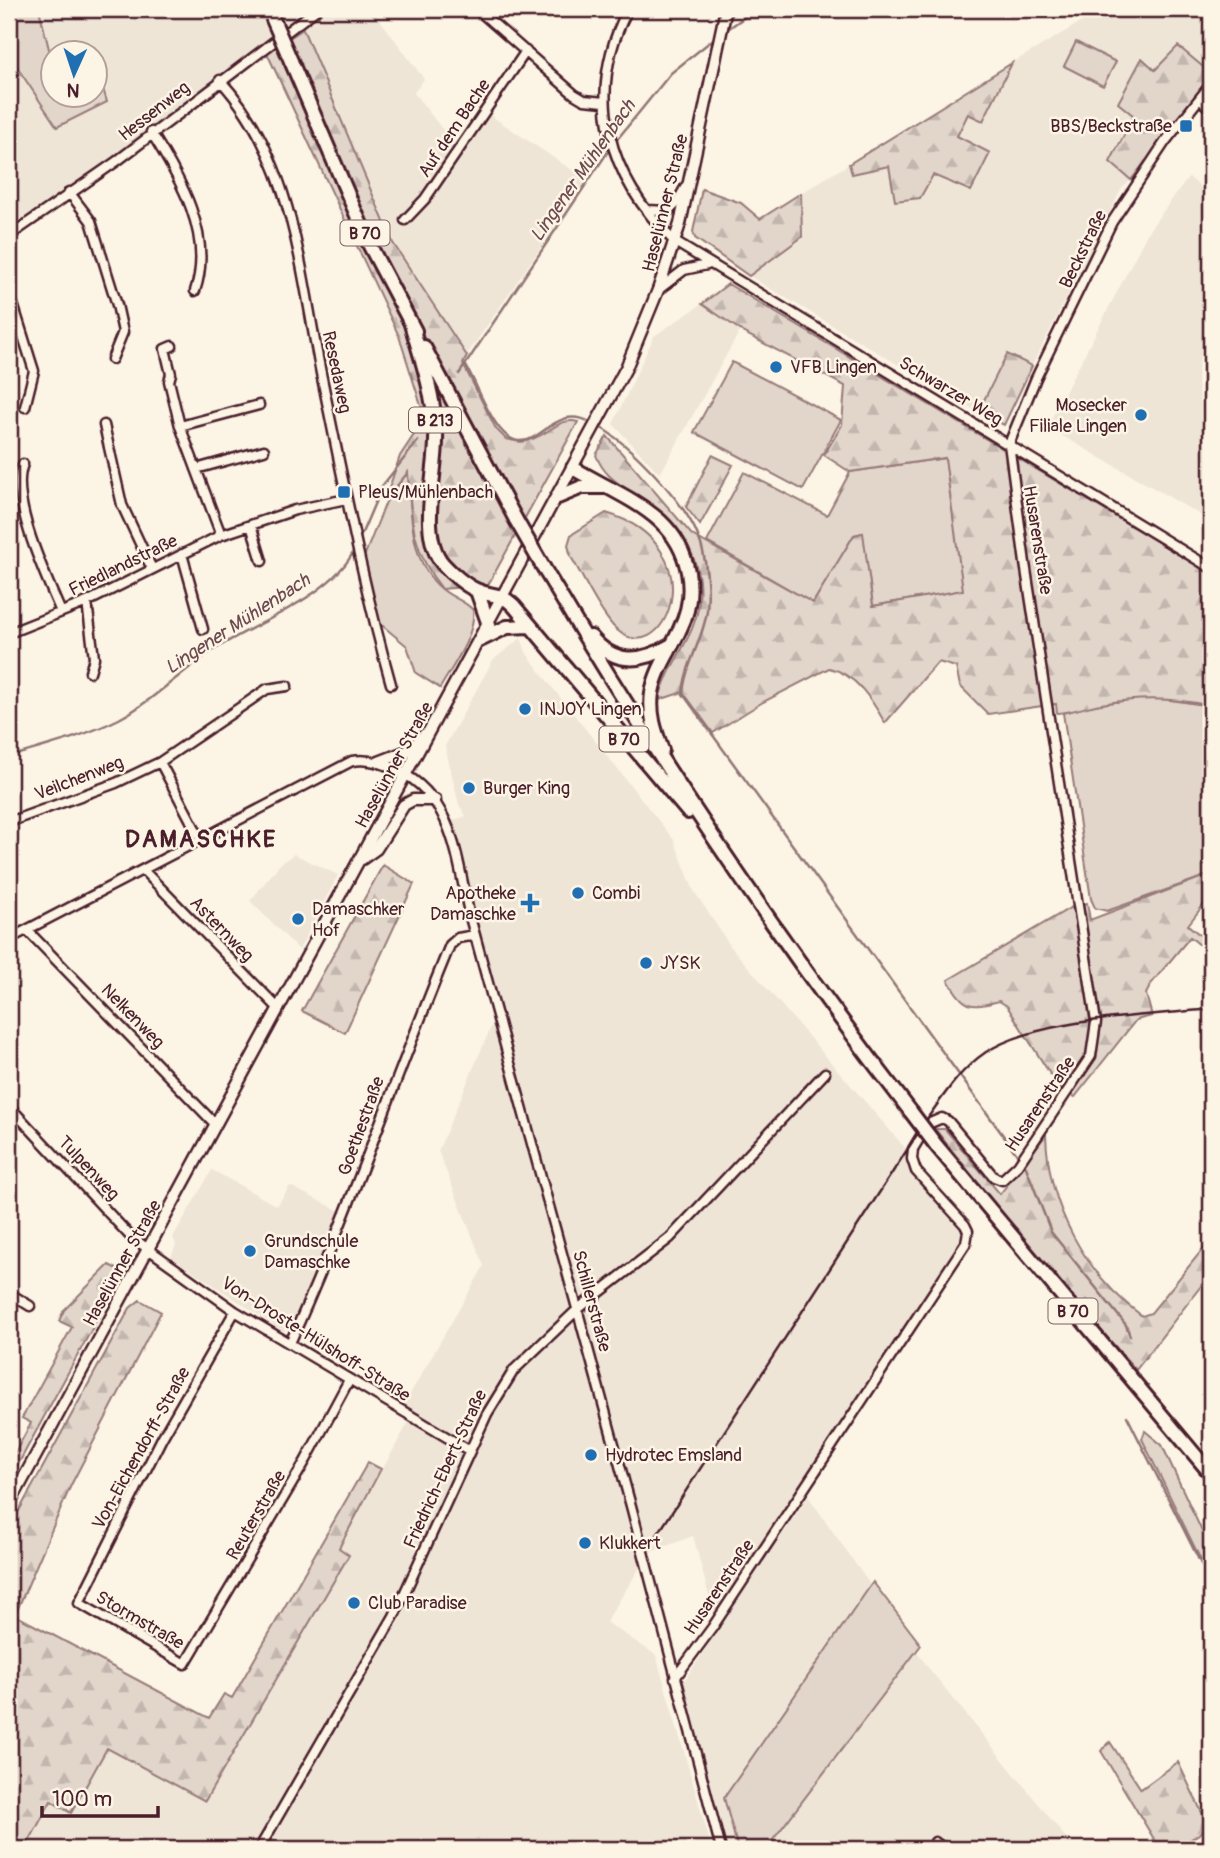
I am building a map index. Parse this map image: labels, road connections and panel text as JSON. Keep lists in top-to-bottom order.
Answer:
{
  "streets": {
    "main road": ["B 70", "B 213"],
    "street": [
      "Hessenweg",
      "Auf dem Bache",
      "Haselünner Straße",
      "Beckstraße",
      "Resedaweg",
      "Schwarzer Weg",
      "Husarenstraße",
      "Friedlandstraße",
      "Veilchenweg",
      "Asternweg",
      "Nelkenweg",
      "Goethestraße",
      "Tulpenweg",
      "Schillerstraße",
      "Von-Droste-Hülshoff-Straße",
      "Von-Eichendorff-Straße",
      "Friedrich-Ebert-Straße",
      "Reuterstraße",
      "Stormstraße"
    ]
  },
  "crossings": [
    ["Hessenweg", "Resedaweg"],
    ["Haselünner Straße", "B 70"],
    ["Haselünner Straße", "Schwarzer Weg"],
    ["Haselünner Straße", "Asternweg"],
    ["Haselünner Straße", "Nelkenweg"],
    ["Haselünner Straße", "Tulpenweg"],
    ["Haselünner Straße", "Schillerstraße"],
    ["Haselünner Straße", "Von-Droste-Hülshoff-Straße"],
    ["B 70", "B 213"],
    ["Beckstraße", "Schwarzer Weg"],
    ["Beckstraße", "Husarenstraße"],
    ["Resedaweg", "Friedlandstraße"],
    ["Schwarzer Weg", "Husarenstraße"],
    ["Husarenstraße", "Schillerstraße"],
    ["Goethestraße", "Schillerstraße"],
    ["Goethestraße", "Von-Droste-Hülshoff-Straße"],
    ["Tulpenweg", "Von-Droste-Hülshoff-Straße"],
    ["Schillerstraße", "Friedrich-Ebert-Straße"],
    ["Von-Droste-Hülshoff-Straße", "Von-Eichendorff-Straße"],
    ["Von-Droste-Hülshoff-Straße", "Friedrich-Ebert-Straße"],
    ["Von-Droste-Hülshoff-Straße", "Reuterstraße"],
    ["Von-Eichendorff-Straße", "Stormstraße"],
    ["Reuterstraße", "Stormstraße"]
  ],
  "districts": ["DAMASCHKE"],
  "water": ["Lingener Mühlenbach"],
  "places": {
    "transit": ["BBS/Beckstraße", "Pleus/Mühlenbach"],
    "other": [
      "VFB Lingen",
      "Mosecker Filiale Lingen",
      "INJOY Lingen",
      "Burger King",
      "Combi",
      "Damaschker Hof",
      "JYSK",
      "Grundschule Damaschke",
      "Hydrotec Emsland",
      "Klukkert",
      "Club Paradise"
    ],
    "health": ["Apotheke Damaschke"]
  },
  "scale_bar": "100 m",
  "north": "bottom"
}
